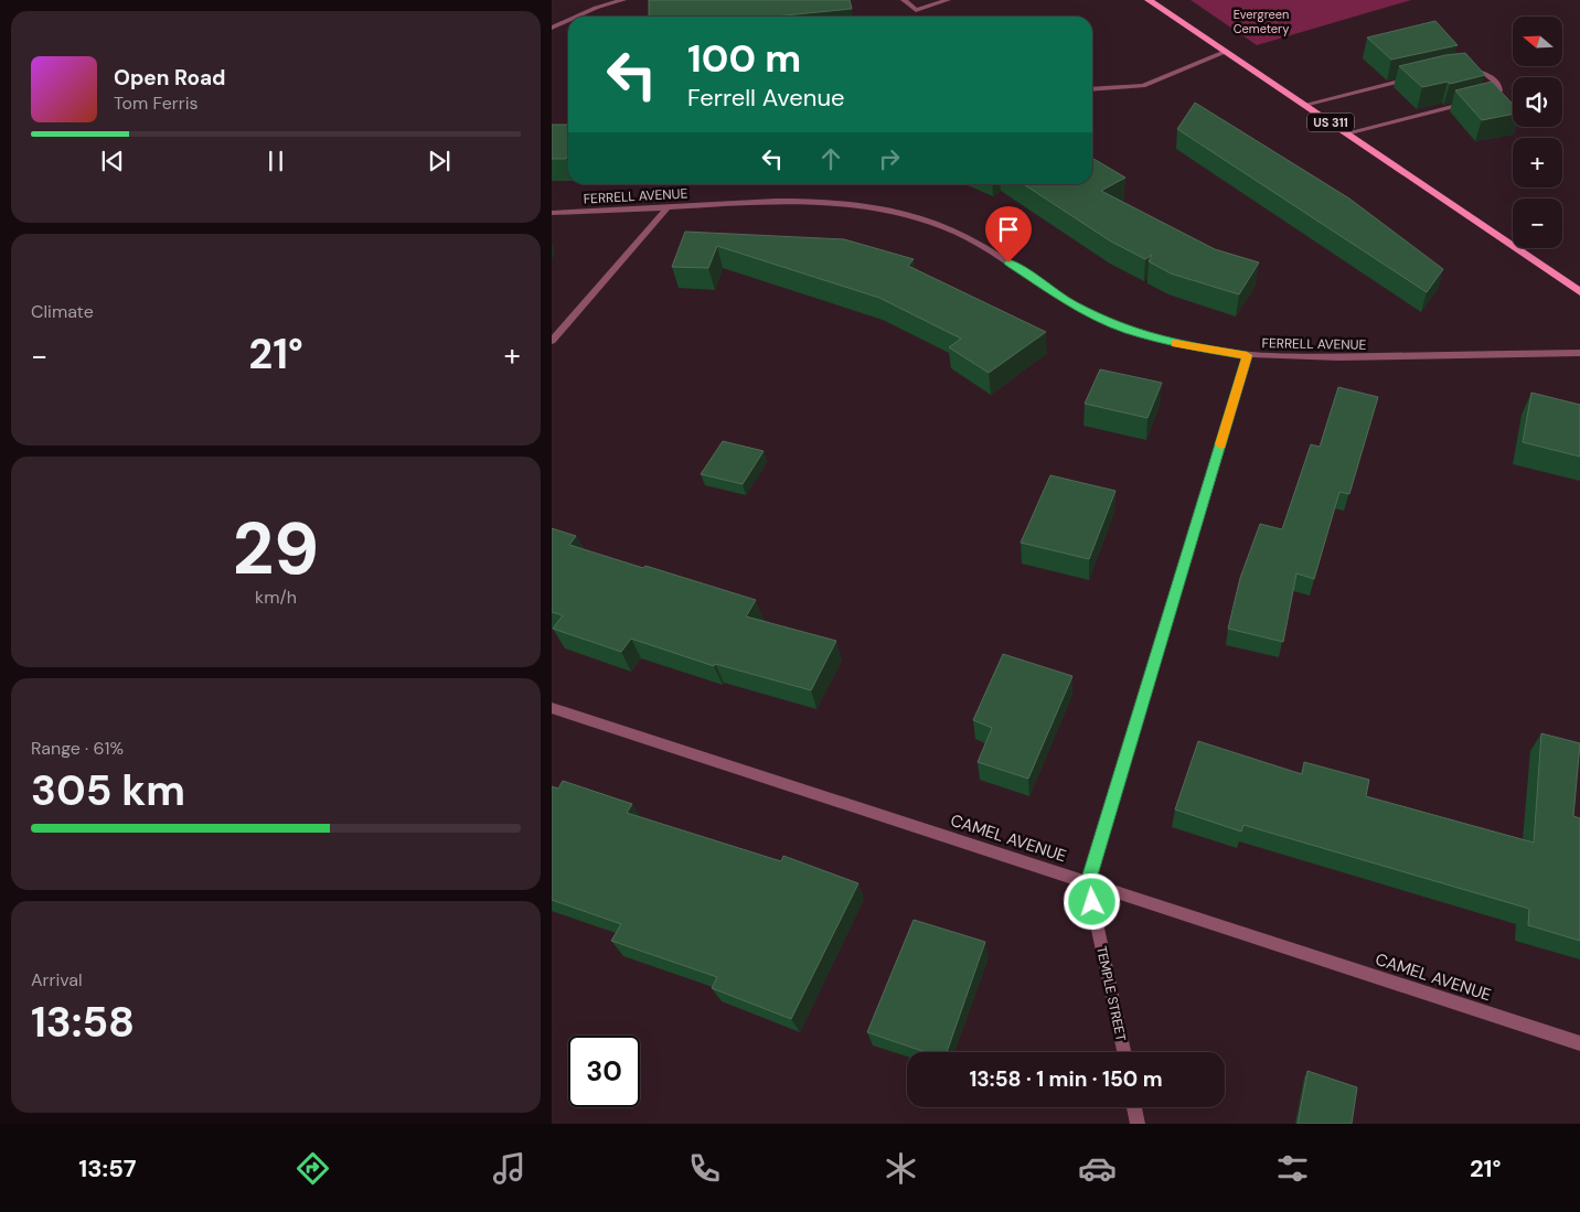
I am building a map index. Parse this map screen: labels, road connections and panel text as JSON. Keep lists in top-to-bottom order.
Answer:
{
  "streets": {
    "main road": ["US 311"],
    "street": ["FERRELL AVENUE", "CAMEL AVENUE", "TEMPLE STREET"]
  },
  "crossings": [
    ["FERRELL AVENUE", "TEMPLE STREET"],
    ["CAMEL AVENUE", "TEMPLE STREET"]
  ],
  "parks": ["Evergreen Cemetery"],
  "north": "left",
  "page": {
    "map_buttons": ["+", "−"],
    "turn": ["100 m", "Ferrell Avenue"],
    "song": ["Open Road", "Tom Ferris"],
    "tile": [
      "Climate",
      ["29", "km/h"],
      ["Range · 61%", "305 km"],
      ["Arrival", "13:58"]
    ],
    "heat": ["−", "21°", "+"],
    "limit": "30",
    "trip": "13:58 · 1 min · 150 m",
    "tabs": ["13:57", "21°"]
  }
}
